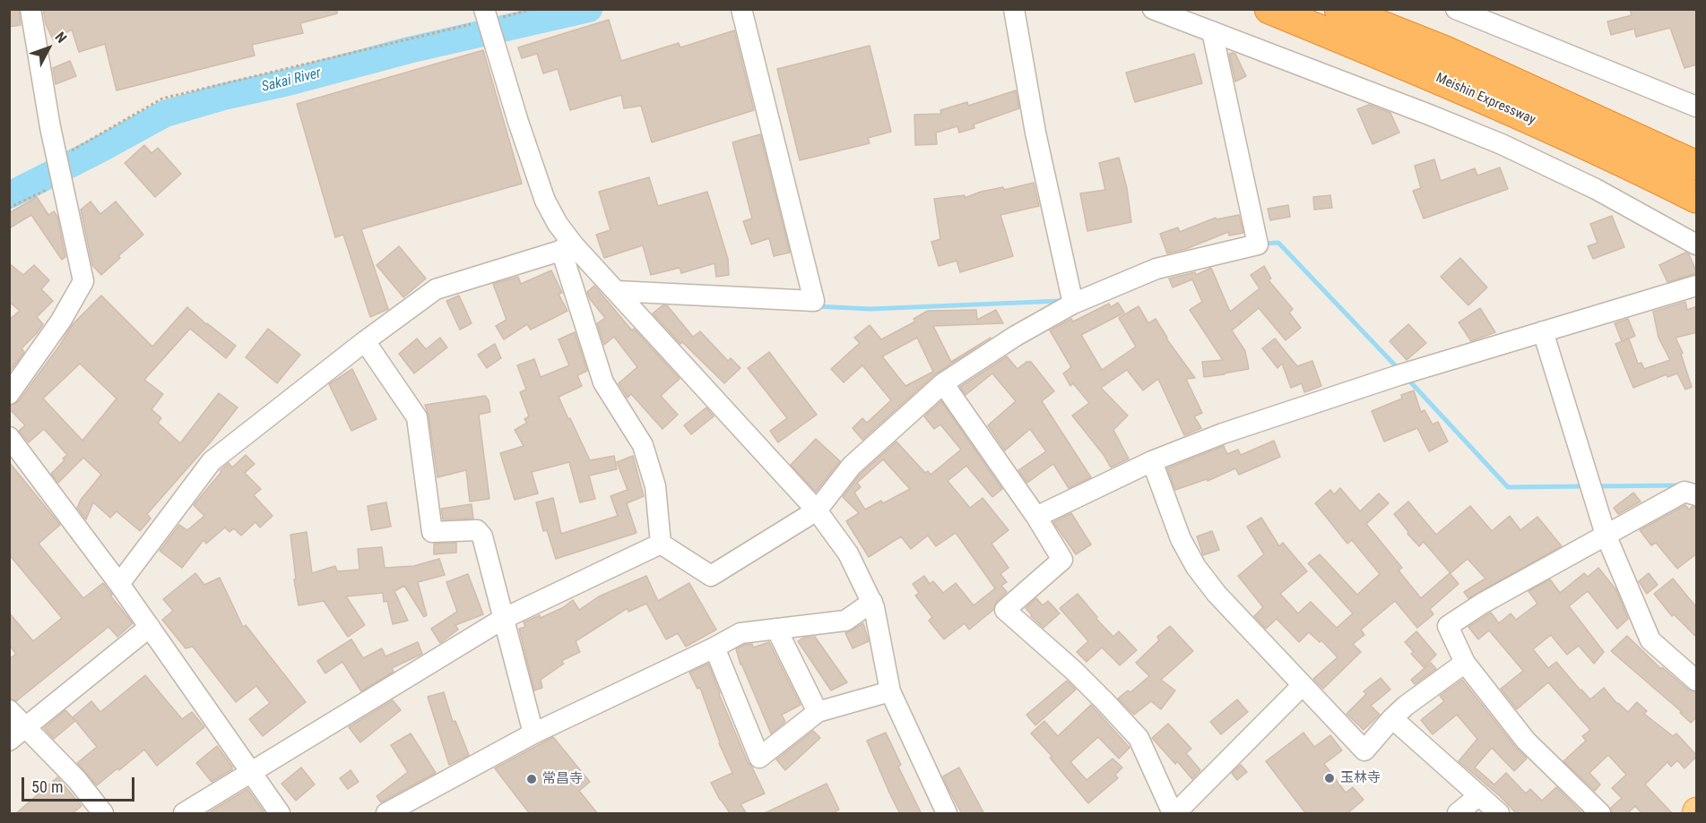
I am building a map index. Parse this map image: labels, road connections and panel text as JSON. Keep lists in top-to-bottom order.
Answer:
{
  "streets": {
    "highway": ["Meishin Expressway"]
  },
  "water": ["Sakai River"],
  "places": ["玉林寺", "常昌寺"],
  "scale_bar": "50 m",
  "north": "top right"
}
